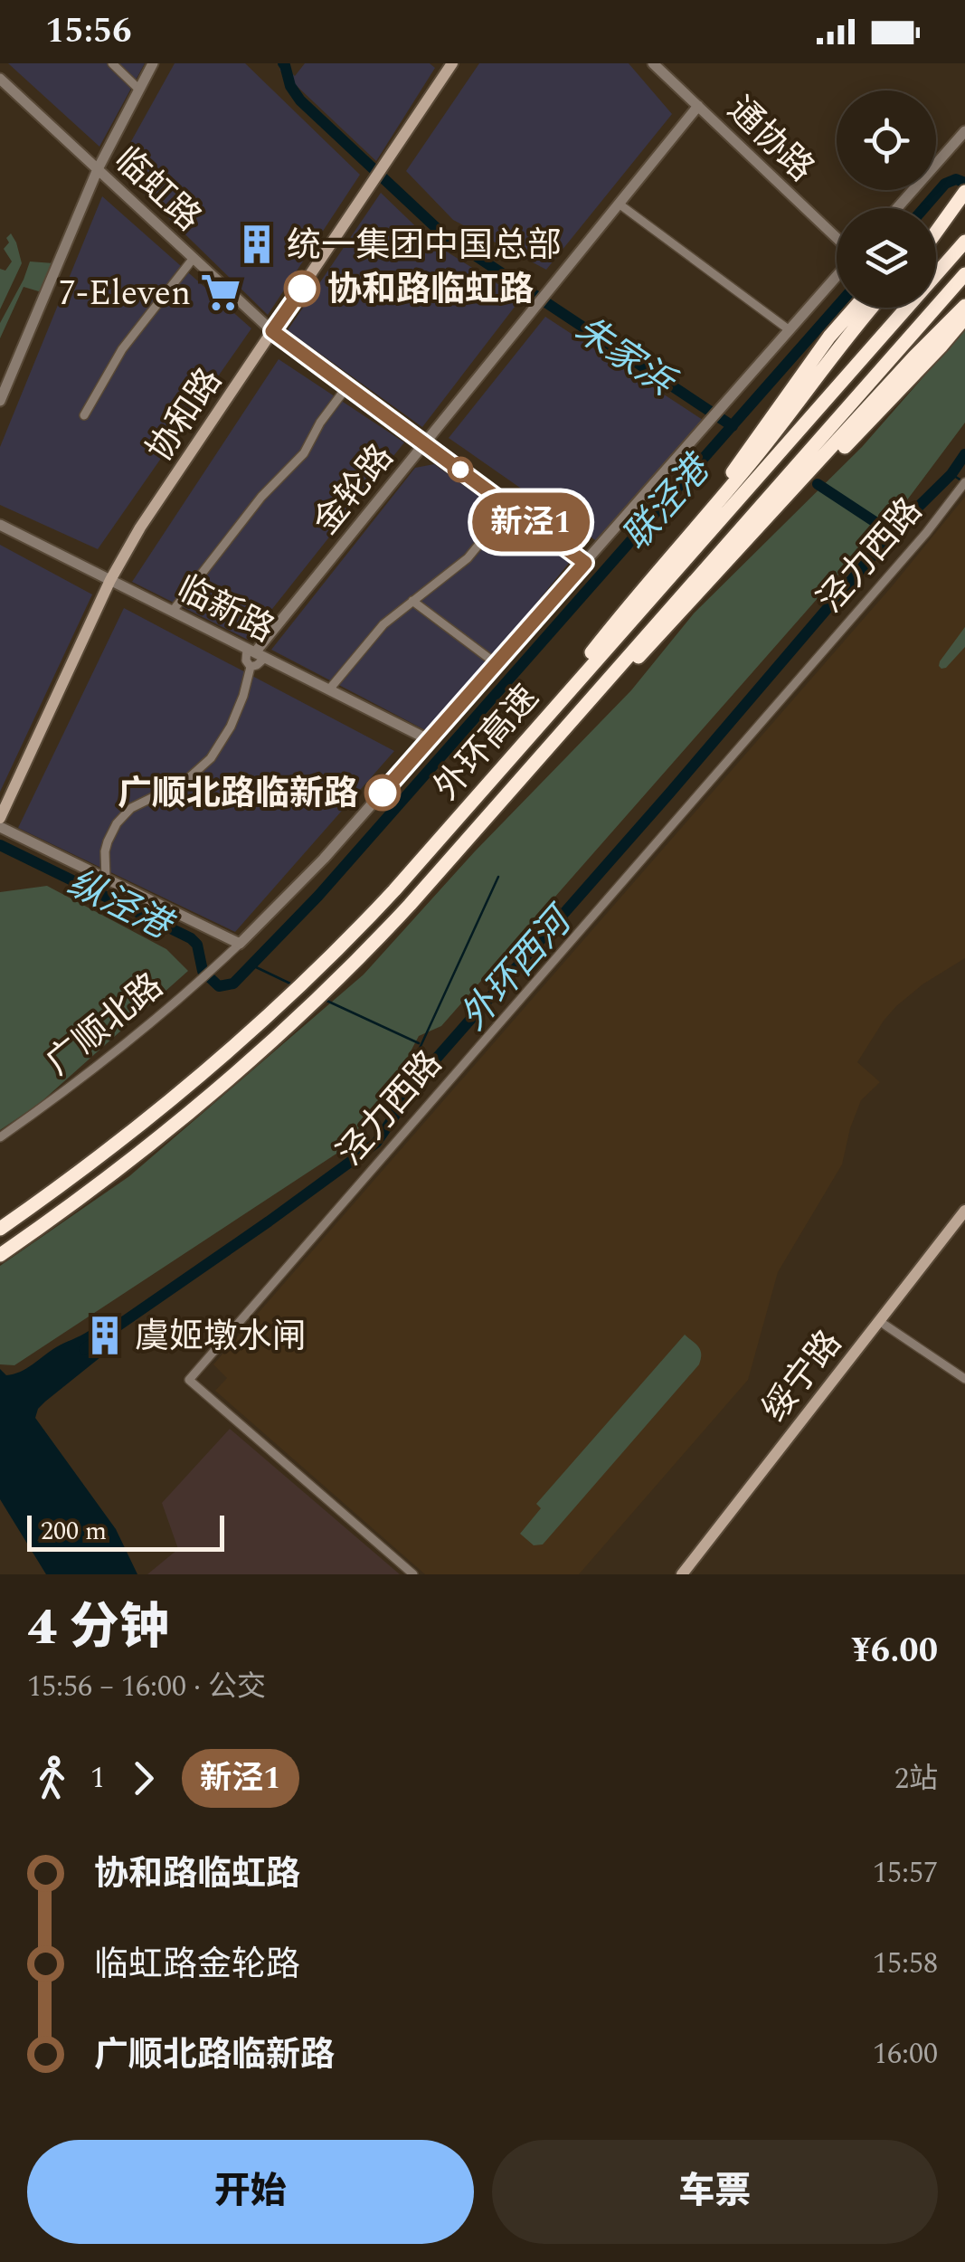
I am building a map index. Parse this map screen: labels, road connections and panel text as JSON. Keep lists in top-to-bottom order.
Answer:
{
  "streets": {
    "highway": ["外环高速"],
    "main road": ["协和路", "绥宁路"],
    "street": [
      "通协路",
      "临虹路",
      "金轮路",
      "泾力西路",
      "临新路",
      "广顺北路"
    ]
  },
  "crossings": [
    ["通协路", "金轮路"],
    ["临虹路", "协和路"],
    ["临虹路", "金轮路"],
    ["临虹路", "广顺北路"],
    ["协和路", "临新路"],
    ["金轮路", "临新路"],
    ["临新路", "广顺北路"]
  ],
  "water": [
    "朱家浜",
    "联泾港",
    "纵泾港",
    "外环西河"
  ],
  "places": {
    "building": ["统一集团中国总部", "虞姬墩水闸"],
    "other": ["协和路临虹路", "广顺北路临新路"],
    "supermarket": ["7-Eleven"]
  },
  "lines": ["bus line 新泾1"],
  "scale_bar": "200 m",
  "page": {
    "status": "15:56",
    "on_map": "新泾1",
    "scale": "200 m",
    "heading": ["4 分钟", "15:56 – 16:00 · 公交", "¥6.00"],
    "legs": ["1", "新泾1", "2站"],
    "list": [
      {
        "name": "协和路临虹路",
        "value": "15:57"
      },
      {
        "name": "临虹路金轮路",
        "value": "15:58"
      },
      {
        "name": "广顺北路临新路",
        "value": "16:00"
      }
    ],
    "buttons": ["开始", "车票"]
  }
}
